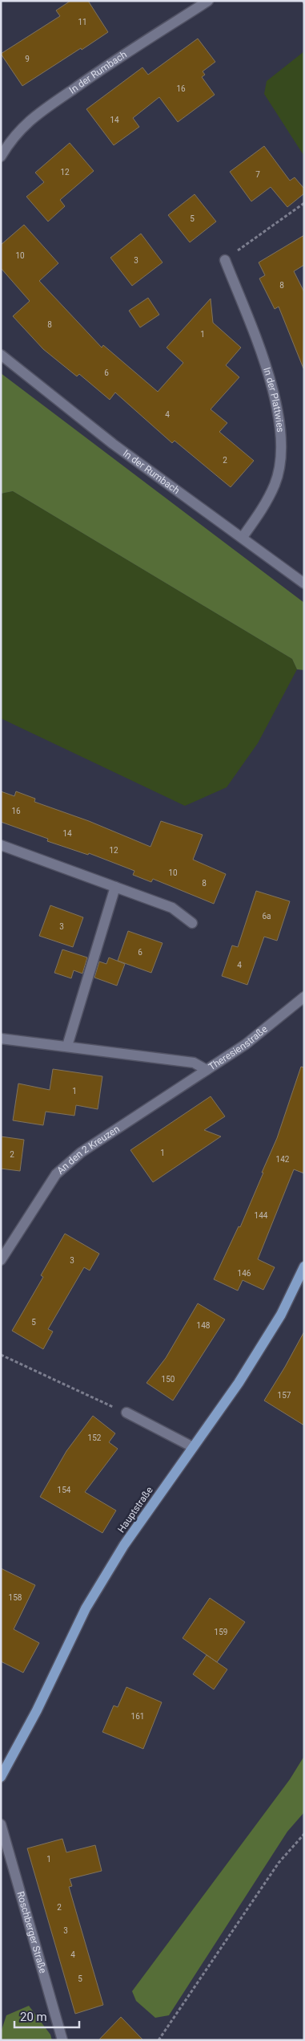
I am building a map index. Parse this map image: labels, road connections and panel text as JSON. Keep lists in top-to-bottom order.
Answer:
{
  "streets": {
    "main road": ["Hauptstraße"],
    "street": [
      "In der Rumbach",
      "In der Plattwies",
      "Theresienstraße",
      "An den 2 Kreuzen",
      "Roschberger Straße"
    ]
  },
  "crossings": [
    ["In der Rumbach", "In der Plattwies"],
    ["Theresienstraße", "An den 2 Kreuzen"]
  ],
  "house_numbers": [
    "11",
    "9",
    "16",
    "14",
    "12",
    "7",
    "5",
    "10",
    "3",
    "8",
    "8",
    "1",
    "6",
    "4",
    "2",
    "16",
    "14",
    "12",
    "10",
    "8",
    "6a",
    "3",
    "6",
    "4",
    "1",
    "1",
    "2",
    "142",
    "144",
    "3",
    "146",
    "5",
    "148",
    "150",
    "157",
    "152",
    "154",
    "158",
    "159",
    "161",
    "1",
    "2",
    "3",
    "4",
    "5"
  ],
  "scale_bar": "20 m"
}
